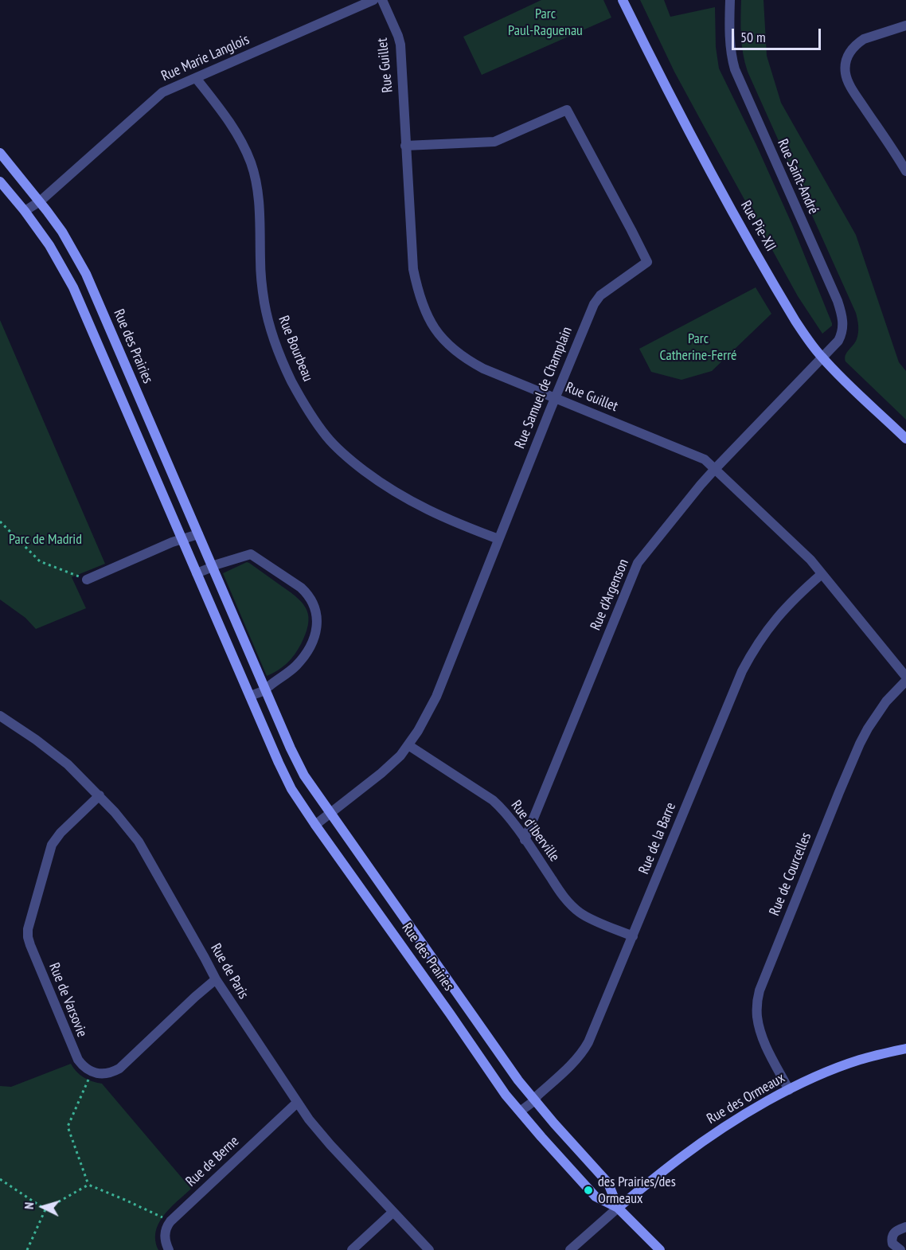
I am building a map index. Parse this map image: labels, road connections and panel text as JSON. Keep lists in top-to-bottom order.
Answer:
{
  "streets": {
    "street": [
      "Rue Marie Langlois",
      "Rue Guillet",
      "Rue Saint-André",
      "Rue Pie-XII",
      "Rue des Prairies",
      "Rue Bourbeau",
      "Rue Samuel de Champlain",
      "Rue d'Argenson",
      "Rue d'Iberville",
      "Rue de la Barre",
      "Rue de Courcelles",
      "Rue de Paris",
      "Rue de Varsovie",
      "Rue des Ormeaux",
      "Rue de Berne"
    ]
  },
  "crossings": [
    ["Rue Marie Langlois", "Rue des Prairies"],
    ["Rue Marie Langlois", "Rue Bourbeau"],
    ["Rue Guillet", "Rue Samuel de Champlain"],
    ["Rue Guillet", "Rue d'Argenson"],
    ["Rue Guillet", "Rue de la Barre"],
    ["Rue Saint-André", "Rue Pie-XII"],
    ["Rue Saint-André", "Rue d'Argenson"],
    ["Rue Pie-XII", "Rue d'Argenson"],
    ["Rue des Prairies", "Rue Samuel de Champlain"],
    ["Rue des Prairies", "Rue de la Barre"],
    ["Rue des Prairies", "Rue des Ormeaux"],
    ["Rue Bourbeau", "Rue Samuel de Champlain"],
    ["Rue Samuel de Champlain", "Rue d'Iberville"],
    ["Rue d'Argenson", "Rue d'Iberville"],
    ["Rue d'Iberville", "Rue de la Barre"],
    ["Rue de Courcelles", "Rue des Ormeaux"],
    ["Rue de Paris", "Rue de Varsovie"],
    ["Rue de Paris", "Rue de Berne"]
  ],
  "parks": ["Parc Paul-Raguenau", "Parc Catherine-Ferré", "Parc de Madrid"],
  "places": ["des Prairies/des Ormeaux"],
  "scale_bar": "50 m",
  "north": "left"
}
